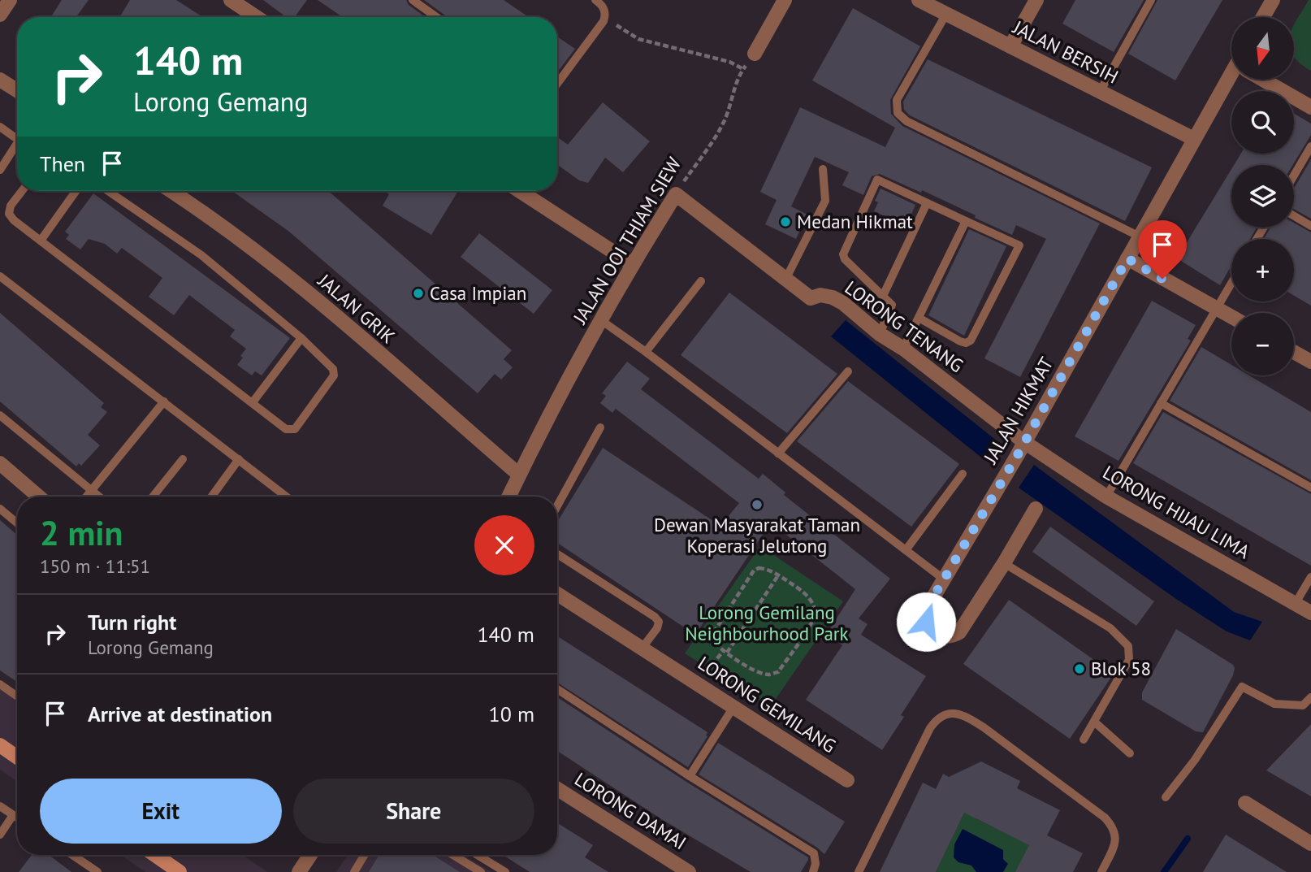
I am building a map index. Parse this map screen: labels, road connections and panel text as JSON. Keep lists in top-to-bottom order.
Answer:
{
  "streets": {
    "street": [
      "JALAN BERSIH",
      "JALAN OOI THIAM SIEW",
      "JALAN GRIK",
      "LORONG TENANG",
      "JALAN HIKMAT",
      "LORONG HIJAU LIMA",
      "LORONG GEMILANG",
      "LORONG DAMAI"
    ]
  },
  "crossings": [
    ["JALAN BERSIH", "JALAN HIKMAT"],
    ["JALAN OOI THIAM SIEW", "JALAN GRIK"],
    ["JALAN OOI THIAM SIEW", "LORONG TENANG"],
    ["LORONG TENANG", "JALAN HIKMAT"],
    ["LORONG TENANG", "LORONG HIJAU LIMA"],
    ["JALAN HIKMAT", "LORONG HIJAU LIMA"]
  ],
  "parks": ["Lorong Gemilang Neighbourhood Park"],
  "places": [
    "Medan Hikmat",
    "Casa Impian",
    "Dewan Masyarakat Taman Koperasi Jelutong",
    "Blok 58"
  ],
  "north": "bottom",
  "page": {
    "map_buttons": ["+", "−"],
    "turn": ["140 m", "Lorong Gemang"],
    "then": "Then",
    "heading": ["2 min", "150 m · 11:51"],
    "list": [
      {
        "name": "Turn right",
        "note": "Lorong Gemang",
        "value": "140 m"
      },
      {
        "name": "Arrive at destination",
        "value": "10 m"
      }
    ],
    "buttons": ["Exit", "Share"]
  }
}
